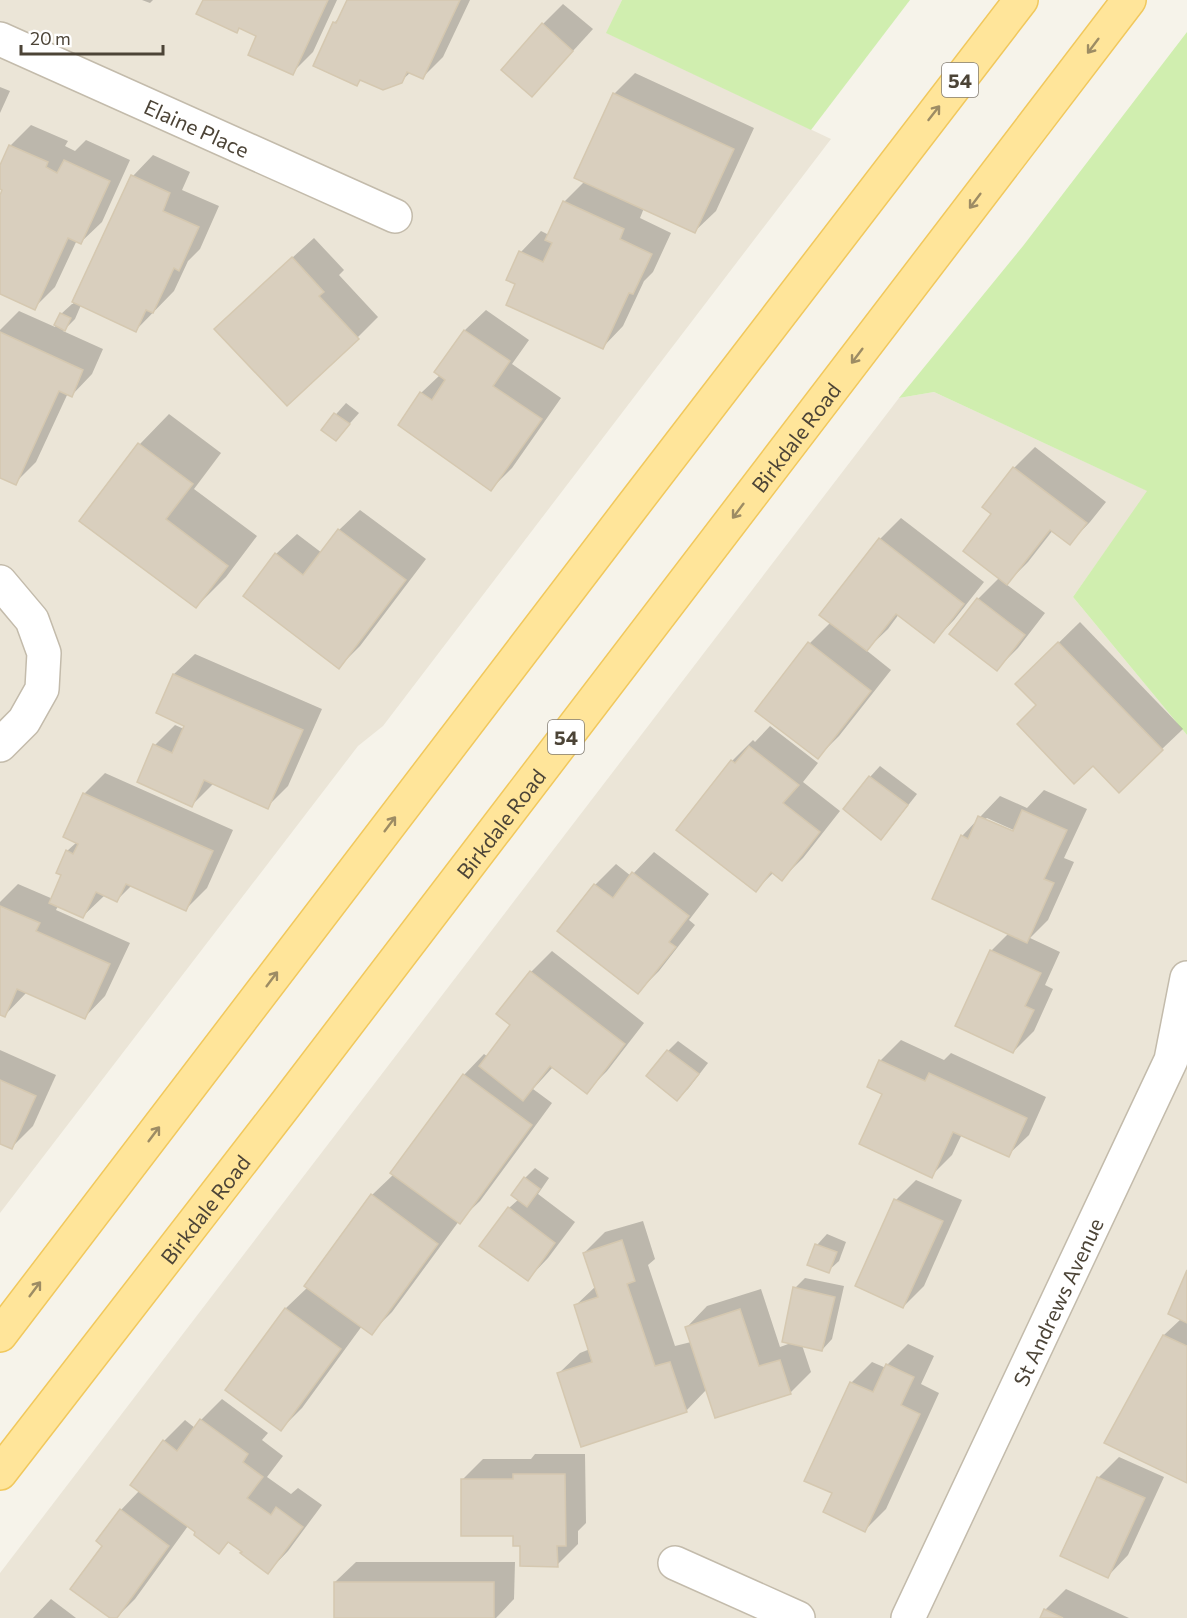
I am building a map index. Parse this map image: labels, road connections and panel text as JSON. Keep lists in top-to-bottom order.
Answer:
{
  "streets": {
    "main road": ["54", "Birkdale Road"],
    "street": ["Elaine Place", "St Andrews Avenue"]
  },
  "scale_bar": "20 m"
}
